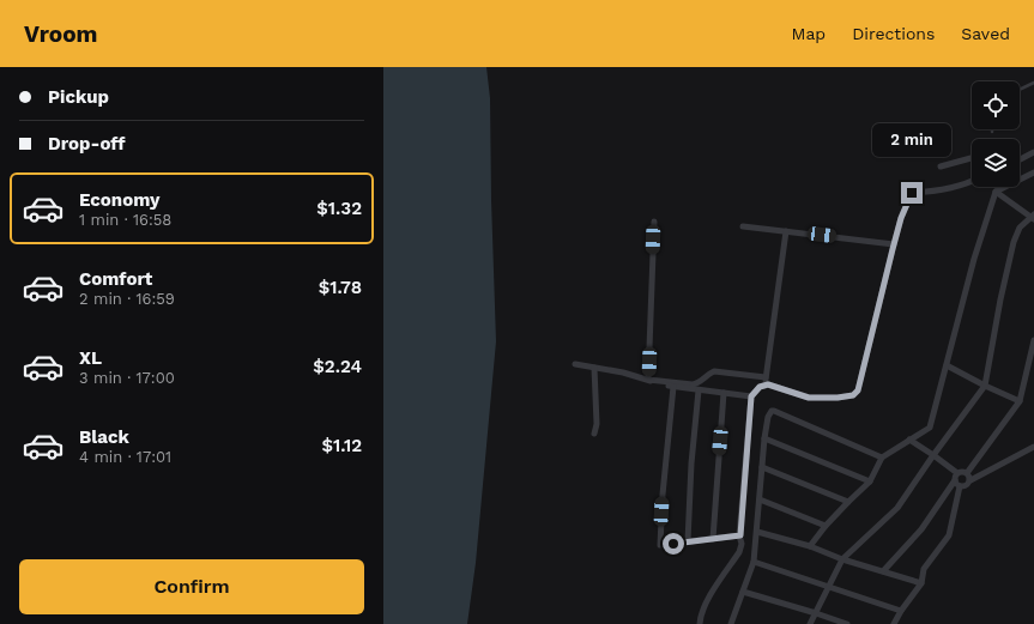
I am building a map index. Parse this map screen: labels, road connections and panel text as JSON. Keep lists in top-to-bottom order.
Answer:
{
  "page": {
    "header": "Vroom",
    "nav": ["Map", "Directions", "Saved"],
    "banner": ["Pickup", "Drop-off"],
    "bubble": "2 min",
    "list": [
      {
        "name": "Economy",
        "note": "1 min · 16:58",
        "value": "$1.32"
      },
      {
        "name": "Comfort",
        "note": "2 min · 16:59",
        "value": "$1.78"
      },
      {
        "name": "XL",
        "note": "3 min · 17:00",
        "value": "$2.24"
      },
      {
        "name": "Black",
        "note": "4 min · 17:01",
        "value": "$1.12"
      }
    ],
    "buttons": "Confirm"
  }
}
